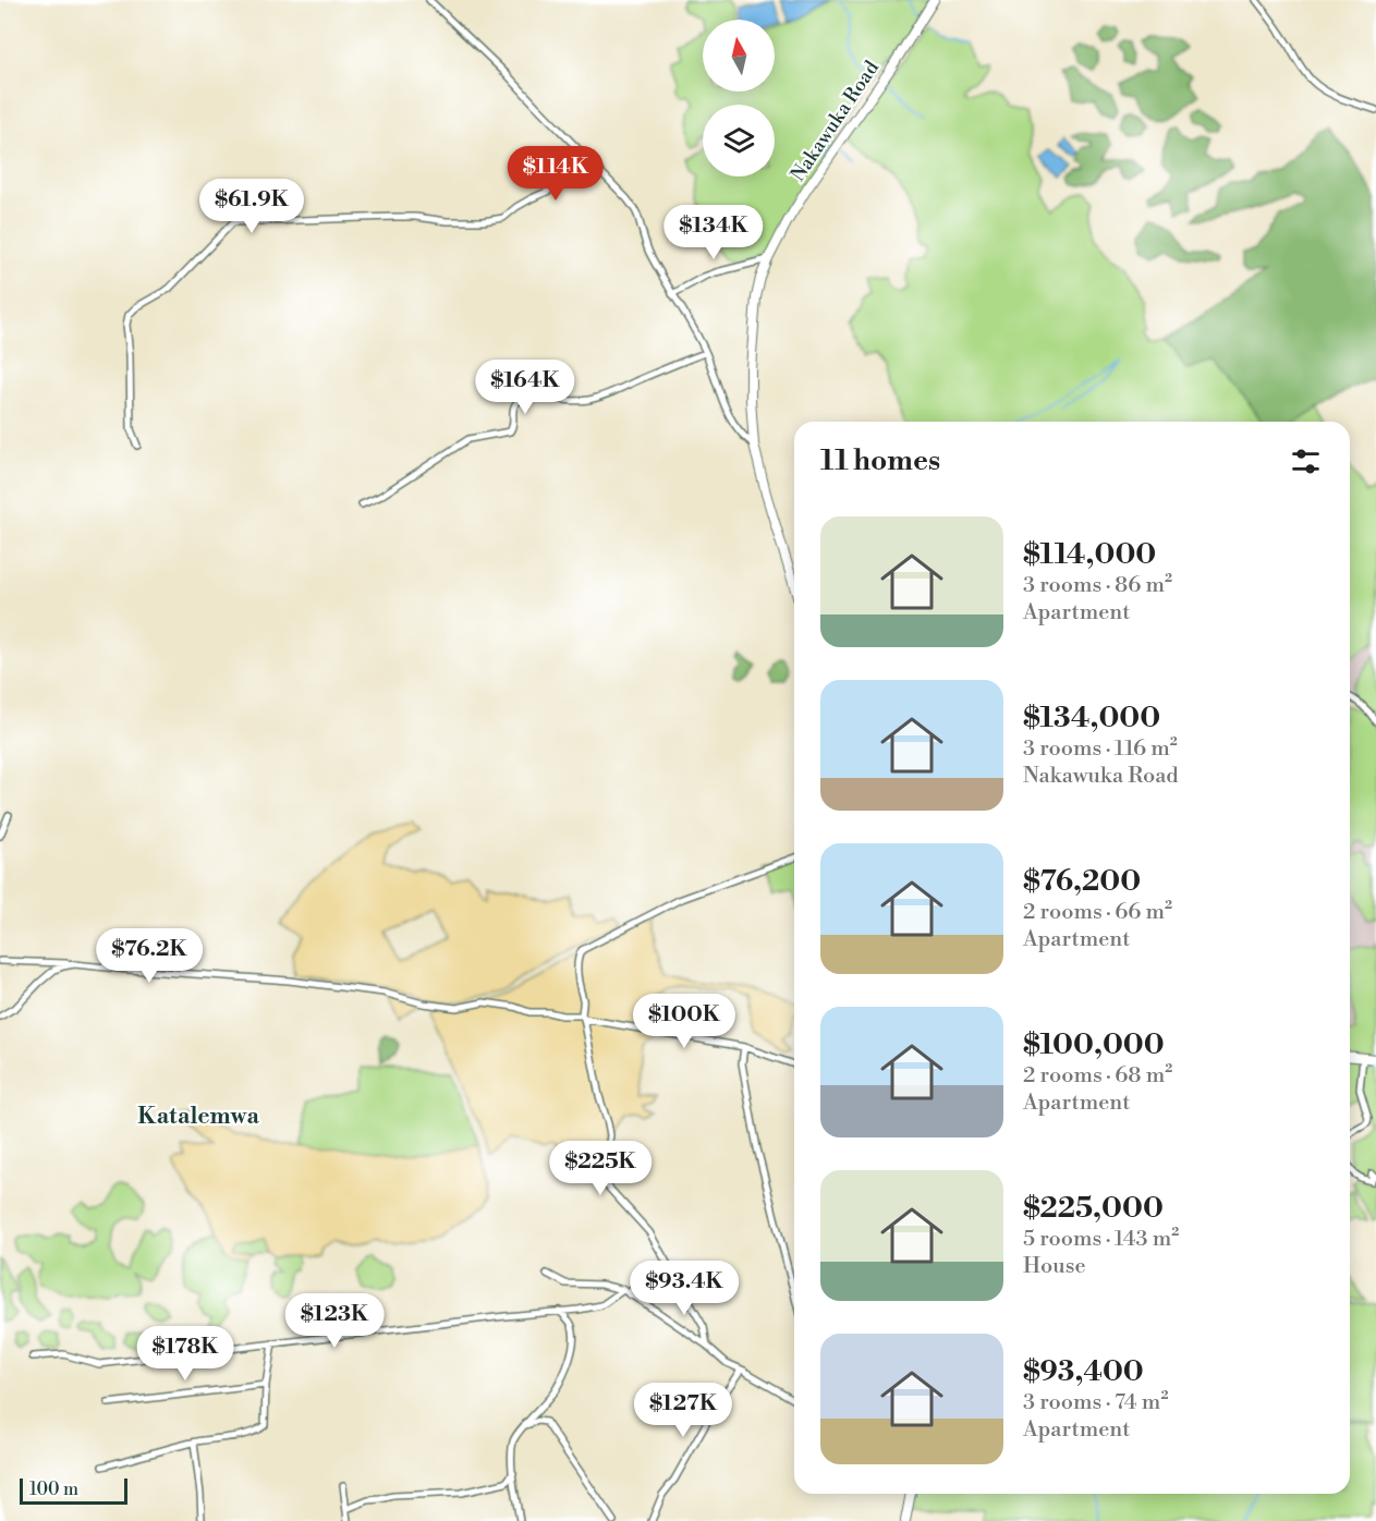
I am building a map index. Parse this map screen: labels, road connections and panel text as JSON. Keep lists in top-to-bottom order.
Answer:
{
  "streets": {
    "main road": ["Nakawuka Road"]
  },
  "districts": ["Katalemwa"],
  "scale_bar": "100 m",
  "north": "top",
  "page": {
    "price": [
      "$114K",
      "$61.9K",
      "$134K",
      "$164K",
      "$76.2K",
      "$100K",
      "$225K",
      "$93.4K",
      "$123K",
      "$178K",
      "$127K"
    ],
    "heading": "11 homes",
    "list": [
      {
        "name": "$114,000",
        "note": "3 rooms · 86 m² · Apartment"
      },
      {
        "name": "$134,000",
        "note": "3 rooms · 116 m² · Nakawuka Road"
      },
      {
        "name": "$76,200",
        "note": "2 rooms · 66 m² · Apartment"
      },
      {
        "name": "$100,000",
        "note": "2 rooms · 68 m² · Apartment"
      },
      {
        "name": "$225,000",
        "note": "5 rooms · 143 m² · House"
      },
      {
        "name": "$93,400",
        "note": "3 rooms · 74 m² · Apartment"
      }
    ],
    "scale": "100 m"
  }
}
